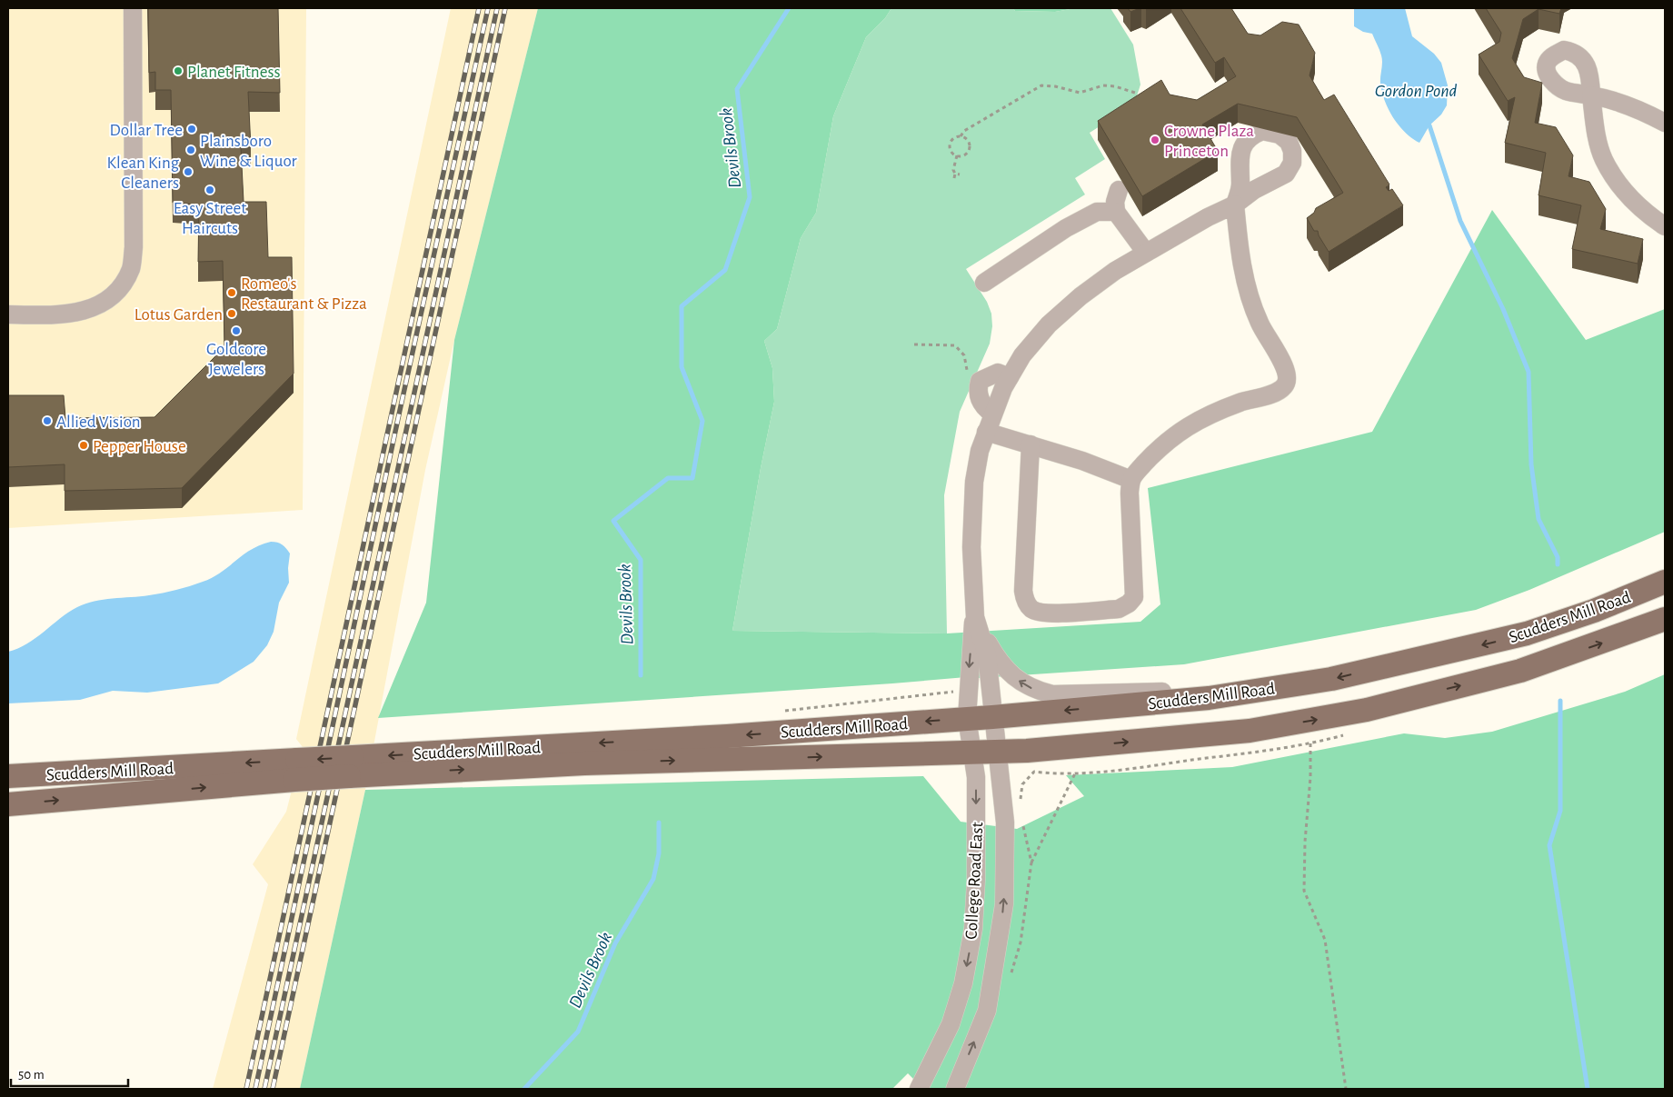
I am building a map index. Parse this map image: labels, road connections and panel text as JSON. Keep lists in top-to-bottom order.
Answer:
{
  "streets": {
    "main road": ["Scudders Mill Road"],
    "street": ["College Road East"]
  },
  "crossings": [
    ["Scudders Mill Road", "College Road East"]
  ],
  "water": ["Gordon Pond", "Devils Brook"],
  "places": [
    "Planet Fitness",
    "Dollar Tree",
    "Crowne Plaza Princeton",
    "Plainsboro Wine & Liquor",
    "Klean King Cleaners",
    "Easy Street Haircuts",
    "Romeo's Restaurant & Pizza",
    "Lotus Garden",
    "Goldcore Jewelers",
    "Allied Vision",
    "Pepper House"
  ],
  "scale_bar": "50 m"
}
